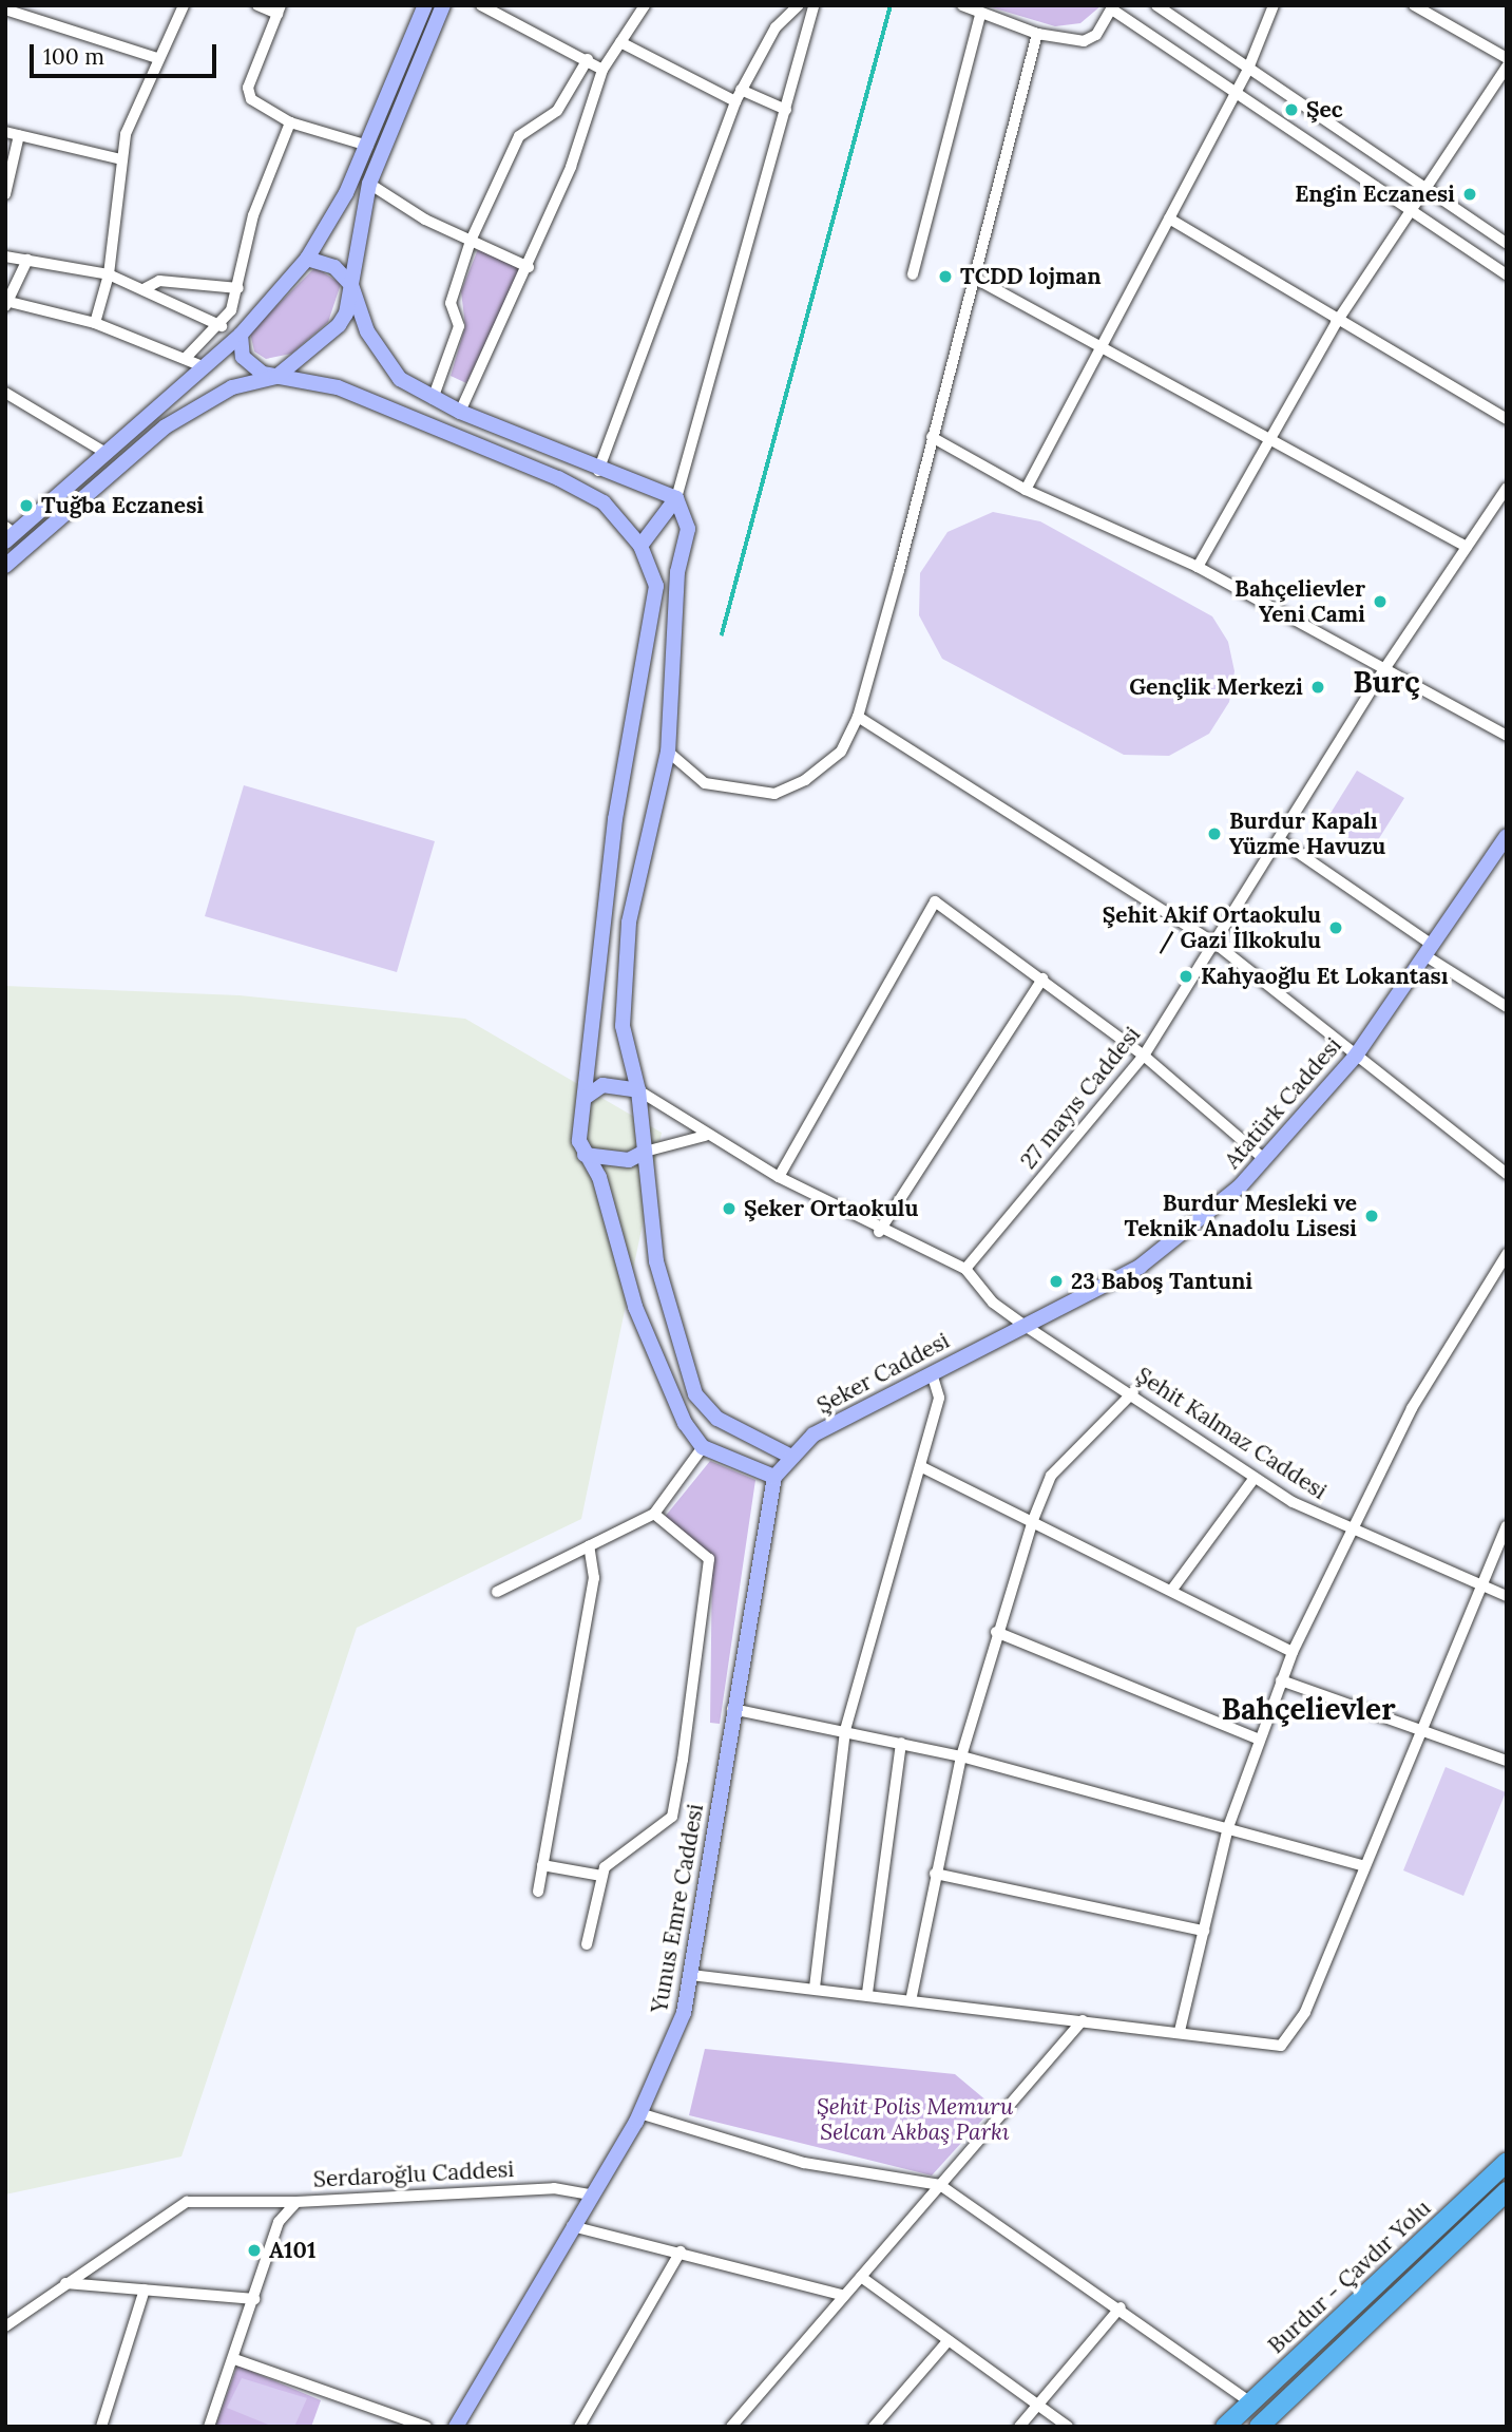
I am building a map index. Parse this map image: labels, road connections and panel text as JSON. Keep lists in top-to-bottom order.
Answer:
{
  "streets": {
    "highway": ["Burdur - Çavdır Yolu"],
    "main road": ["Atatürk Caddesi", "Şeker Caddesi", "Yunus Emre Caddesi"],
    "street": ["27 mayıs Caddesi", "Şehit Kalmaz Caddesi", "Serdaroğlu Caddesi"]
  },
  "crossings": [
    ["27 mayıs Caddesi", "Şehit Kalmaz Caddesi"],
    ["Atatürk Caddesi", "Şeker Caddesi"],
    ["Atatürk Caddesi", "Şehit Kalmaz Caddesi"],
    ["Şeker Caddesi", "Şehit Kalmaz Caddesi"],
    ["Şeker Caddesi", "Yunus Emre Caddesi"],
    ["Yunus Emre Caddesi", "Serdaroğlu Caddesi"]
  ],
  "districts": ["Burç", "Bahçelievler"],
  "parks": ["Şehit Polis Memuru Selcan Akbaş Parkı"],
  "places": [
    "Şec",
    "Engin Eczanesi",
    "TCDD lojman",
    "Tuğba Eczanesi",
    "Bahçelievler Yeni Cami",
    "Gençlik Merkezi",
    "Burdur Kapalı Yüzme Havuzu",
    "Şehit Akif Ortaokulu / Gazi İlkokulu",
    "Kahyaoğlu Et Lokantası",
    "Şeker Ortaokulu",
    "Burdur Mesleki ve Teknik Anadolu Lisesi",
    "23 Baboş Tantuni",
    "A101"
  ],
  "scale_bar": "100 m"
}
